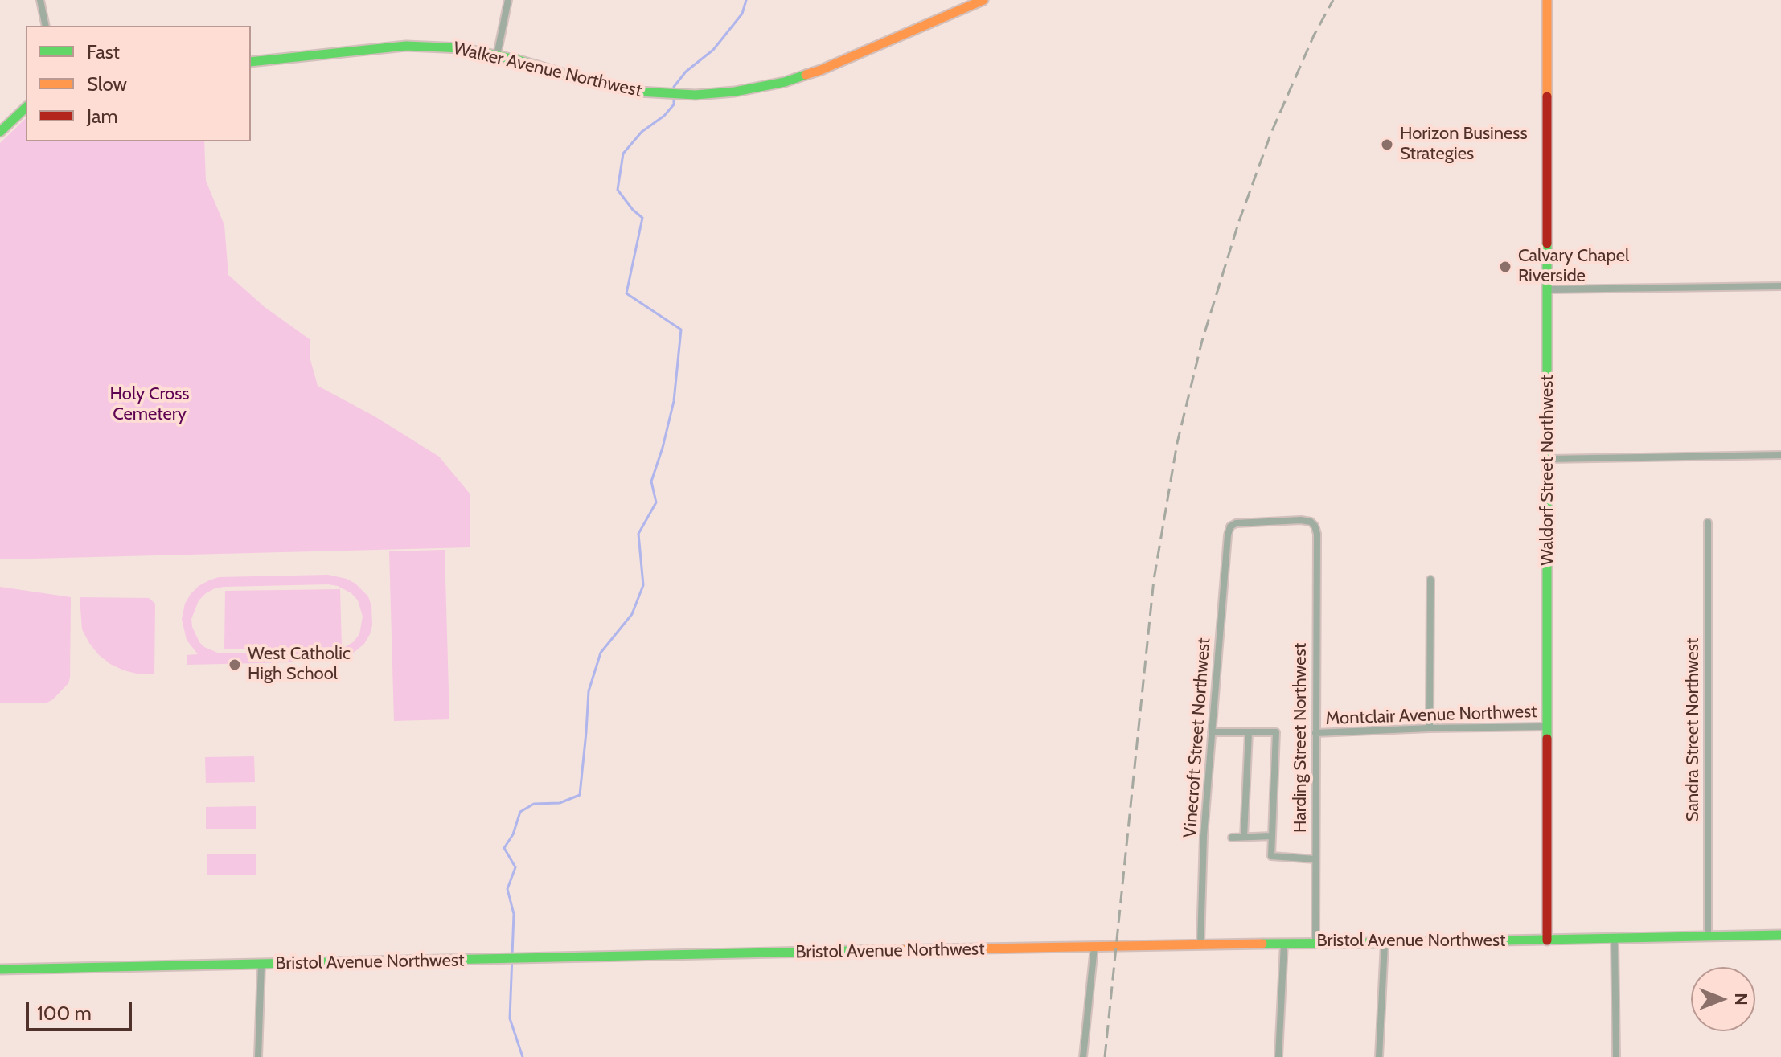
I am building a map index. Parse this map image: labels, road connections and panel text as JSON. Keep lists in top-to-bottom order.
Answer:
{
  "streets": {
    "street": [
      "Walker Avenue Northwest",
      "Waldorf Street Northwest",
      "Montclair Avenue Northwest",
      "Sandra Street Northwest",
      "Vinecroft Street Northwest",
      "Harding Street Northwest",
      "Bristol Avenue Northwest"
    ]
  },
  "crossings": [
    ["Waldorf Street Northwest", "Montclair Avenue Northwest"],
    ["Waldorf Street Northwest", "Bristol Avenue Northwest"],
    ["Montclair Avenue Northwest", "Harding Street Northwest"],
    ["Sandra Street Northwest", "Bristol Avenue Northwest"],
    ["Vinecroft Street Northwest", "Harding Street Northwest"],
    ["Vinecroft Street Northwest", "Bristol Avenue Northwest"],
    ["Harding Street Northwest", "Bristol Avenue Northwest"]
  ],
  "parks": ["Holy Cross Cemetery"],
  "places": ["Horizon Business Strategies", "Calvary Chapel Riverside", "West Catholic High School"],
  "legend": ["Fast", "Slow", "Jam"],
  "scale_bar": "100 m",
  "north": "right"
}
